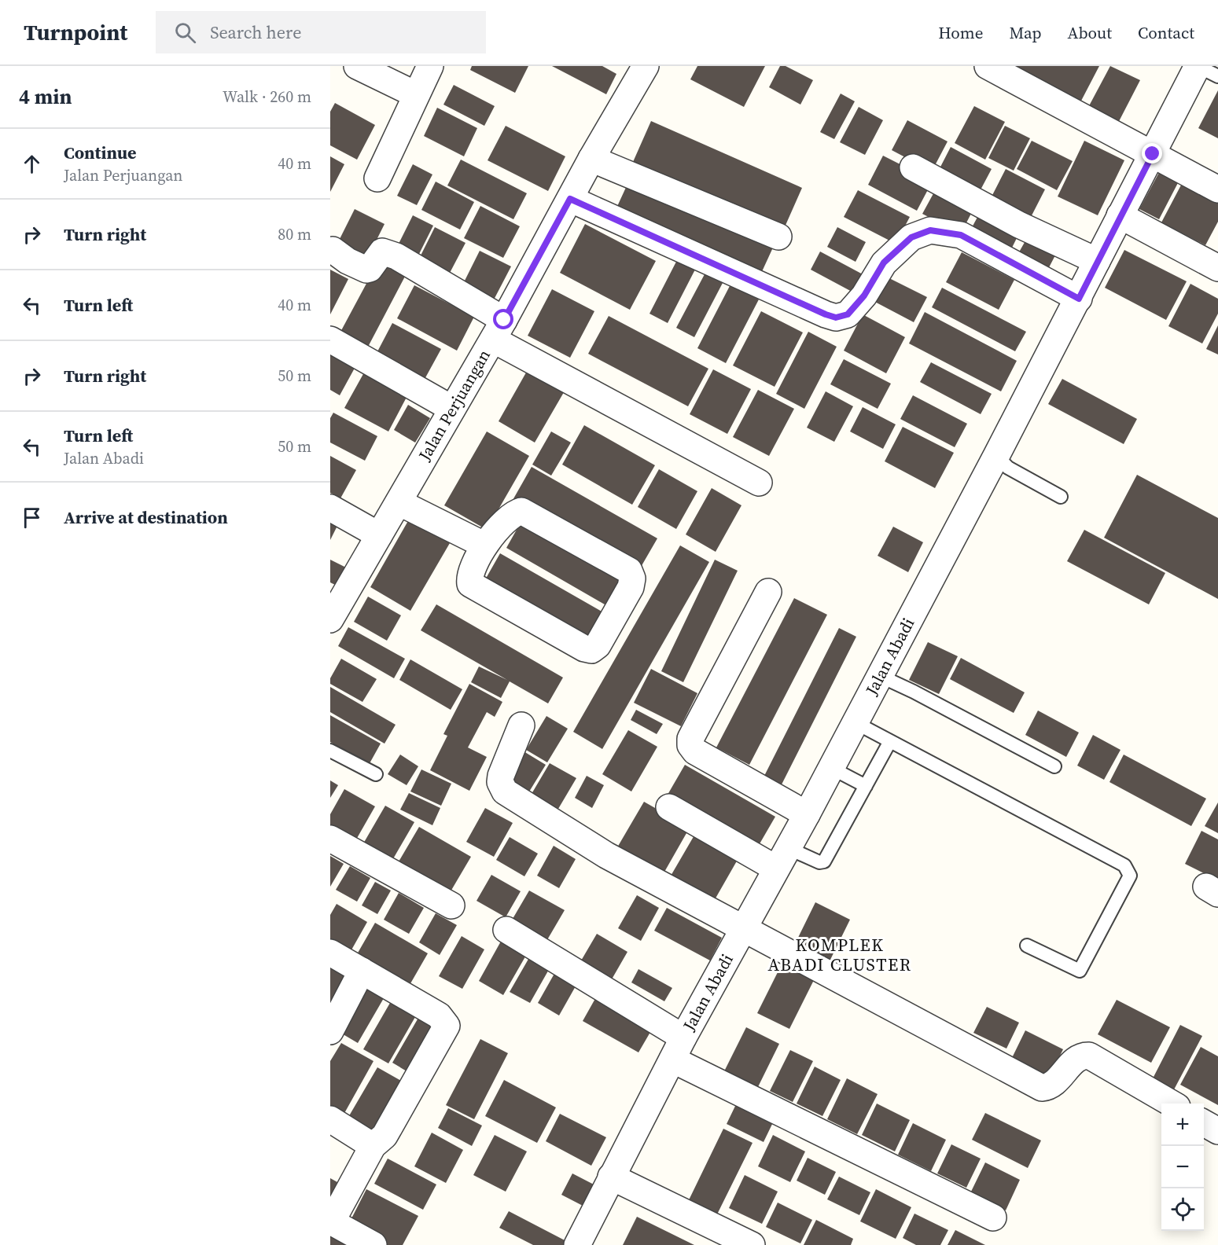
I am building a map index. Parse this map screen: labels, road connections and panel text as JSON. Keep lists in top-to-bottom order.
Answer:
{
  "streets": {
    "street": ["Jalan Perjuangan", "Jalan Abadi"]
  },
  "districts": ["KOMPLEK ABADI CLUSTER"],
  "page": {
    "header": "Turnpoint",
    "search": "Search here",
    "nav": [
      "Home",
      "Map",
      "About",
      "Contact"
    ],
    "heading": ["4 min", "Walk · 260 m"],
    "list": [
      ["Continue", "Jalan Perjuangan", "40 m"],
      ["Turn right", "80 m"],
      ["Turn left", "40 m"],
      ["Turn right", "50 m"],
      ["Turn left", "Jalan Abadi", "50 m"],
      "Arrive at destination"
    ],
    "map_buttons": ["+", "−"]
  }
}
